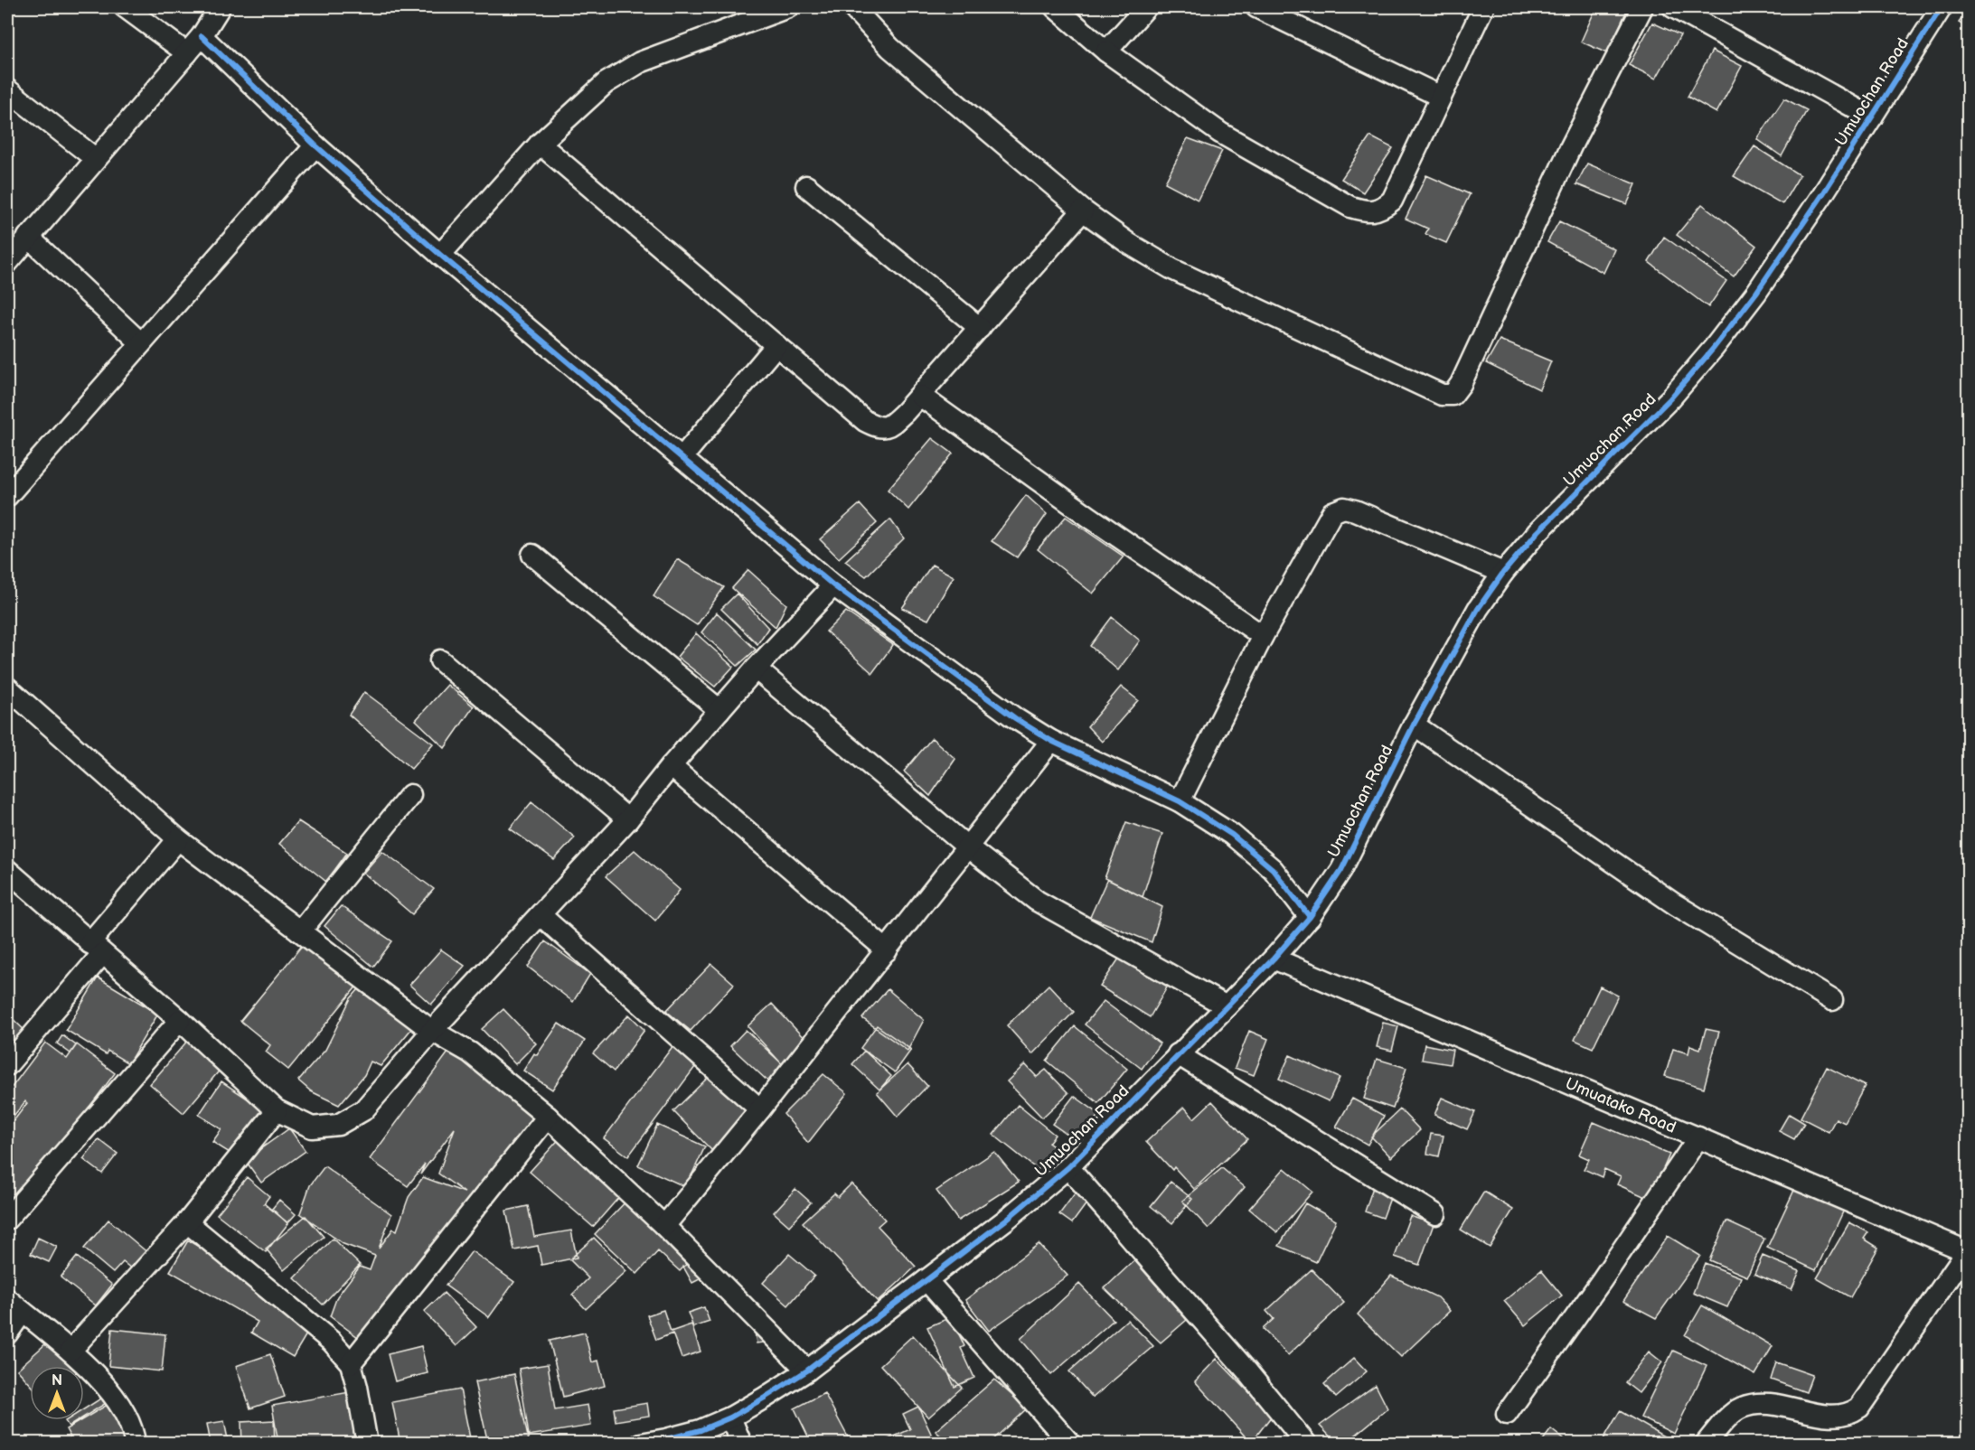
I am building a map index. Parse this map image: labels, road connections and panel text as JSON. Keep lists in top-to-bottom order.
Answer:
{
  "streets": {
    "street": ["Umuochan Road", "Umuatako Road"]
  },
  "crossings": [
    ["Umuochan Road", "Umuatako Road"]
  ],
  "north": "top"
}
